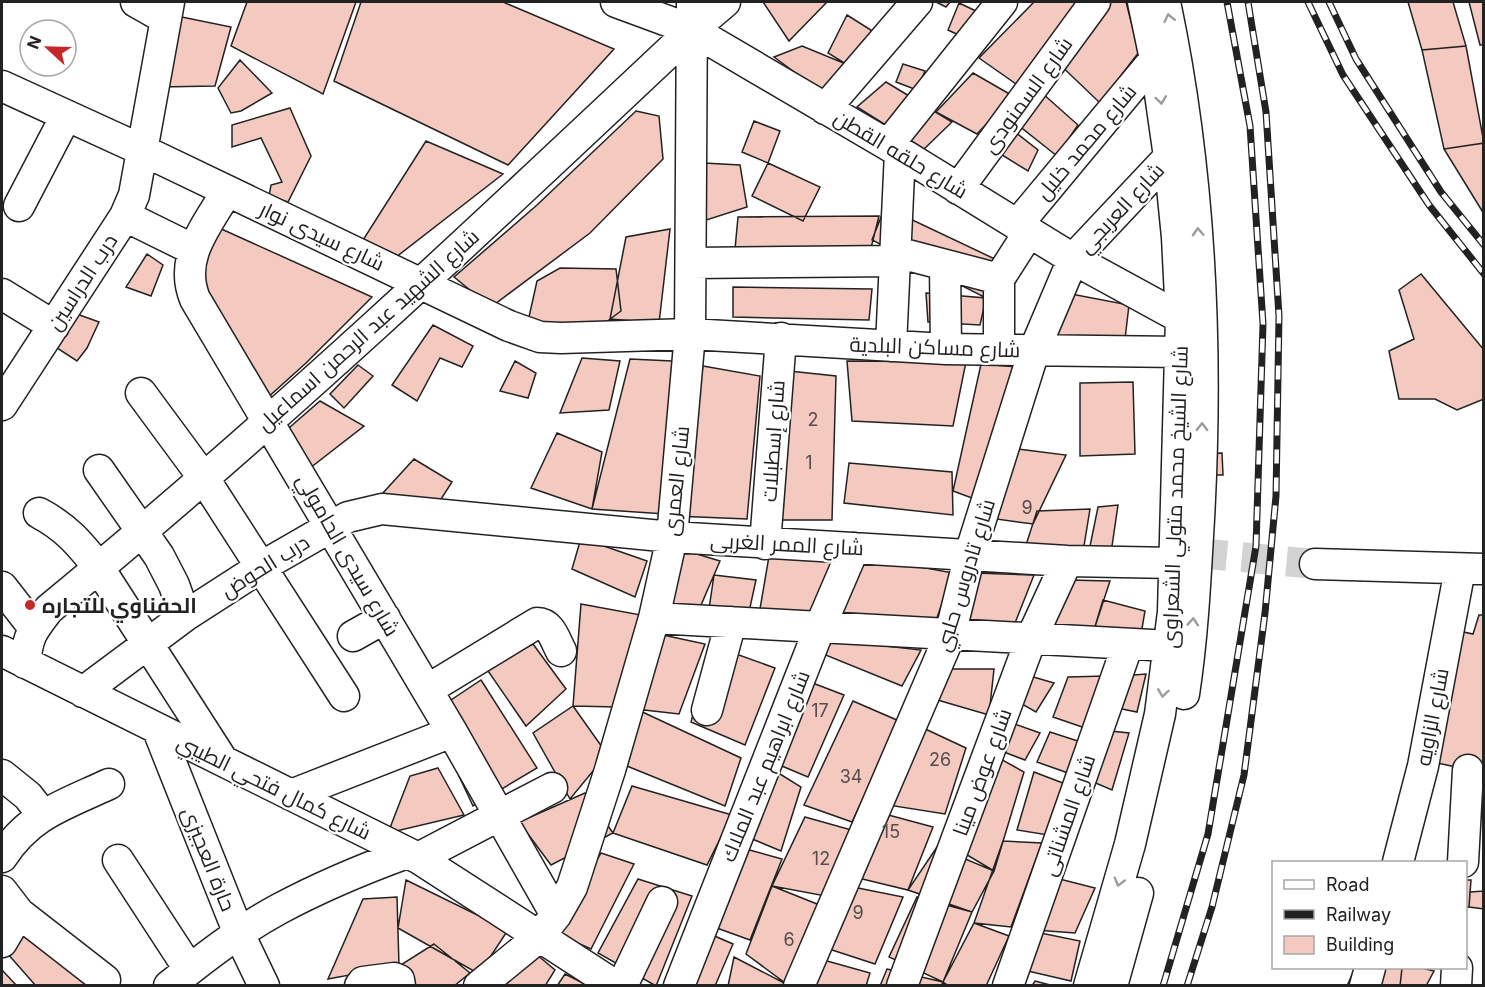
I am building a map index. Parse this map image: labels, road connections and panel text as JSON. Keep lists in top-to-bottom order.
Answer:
{
  "streets": {
    "street": [
      "شارع السمنودى",
      "شارع محمد خليل",
      "شارع حلقه القطن",
      "شارع العربجي",
      "شارع سيدى نوار",
      "درب الدراسين",
      "شارع الشهيد عبد الرحمن اسماعيل",
      "شارع مساكن البلدية",
      "شارع إسطبلات",
      "شارع العمرى",
      "شارع الشيخ محمد متولي الشعراوى",
      "شارع الممر الغربى",
      "شارع سيدى الحامولي",
      "درب الحوض",
      "شارع تادروس حلبي",
      "شارع الزاويه",
      "شارع ابراهيم عبد الملاك",
      "شارع عوض مينا",
      "شارع كمال فتحي الطيبي",
      "شارع المشناتى",
      "حارة العجيزى"
    ]
  },
  "crossings": [
    ["شارع السمنودى", "شارع حلقه القطن"],
    ["شارع محمد خليل", "شارع حلقه القطن"],
    ["شارع محمد خليل", "شارع الشيخ محمد متولي الشعراوى"],
    ["شارع حلقه القطن", "شارع العربجي"],
    ["شارع حلقه القطن", "شارع الشهيد عبد الرحمن اسماعيل"],
    ["شارع حلقه القطن", "شارع العمرى"],
    ["شارع حلقه القطن", "شارع الشيخ محمد متولي الشعراوى"],
    ["شارع حلقه القطن", "شارع تادروس حلبي"],
    ["شارع العربجي", "شارع الشيخ محمد متولي الشعراوى"],
    ["شارع العربجي", "شارع تادروس حلبي"],
    ["شارع سيدى نوار", "درب الدراسين"],
    ["شارع سيدى نوار", "شارع الشهيد عبد الرحمن اسماعيل"],
    ["شارع سيدى نوار", "شارع مساكن البلدية"],
    ["شارع سيدى نوار", "شارع العمرى"],
    ["شارع سيدى نوار", "شارع سيدى الحامولي"],
    ["شارع الشهيد عبد الرحمن اسماعيل", "شارع العمرى"],
    ["شارع الشهيد عبد الرحمن اسماعيل", "شارع سيدى الحامولي"],
    ["شارع الشهيد عبد الرحمن اسماعيل", "شارع كمال فتحي الطيبي"],
    ["شارع مساكن البلدية", "شارع إسطبلات"],
    ["شارع مساكن البلدية", "شارع العمرى"],
    ["شارع مساكن البلدية", "شارع الشيخ محمد متولي الشعراوى"],
    ["شارع مساكن البلدية", "شارع تادروس حلبي"],
    ["شارع إسطبلات", "شارع الممر الغربى"],
    ["شارع العمرى", "شارع الممر الغربى"],
    ["شارع العمرى", "شارع سيدى الحامولي"],
    ["شارع العمرى", "شارع كمال فتحي الطيبي"],
    ["شارع الشيخ محمد متولي الشعراوى", "شارع الممر الغربى"],
    ["شارع الممر الغربى", "شارع سيدى الحامولي"],
    ["شارع الممر الغربى", "درب الحوض"],
    ["شارع الممر الغربى", "شارع تادروس حلبي"],
    ["شارع الممر الغربى", "شارع ابراهيم عبد الملاك"],
    ["شارع الممر الغربى", "شارع عوض مينا"],
    ["شارع سيدى الحامولي", "درب الحوض"],
    ["شارع سيدى الحامولي", "شارع كمال فتحي الطيبي"],
    ["درب الحوض", "شارع كمال فتحي الطيبي"],
    ["شارع كمال فتحي الطيبي", "حارة العجيزى"]
  ],
  "places": ["الحفناوي للتجاره"],
  "house_numbers": [
    "2",
    "1",
    "9",
    "17",
    "26",
    "34",
    "15",
    "12",
    "9",
    "6"
  ],
  "legend": ["Road", "Railway", "Building"],
  "north": "left"
}
